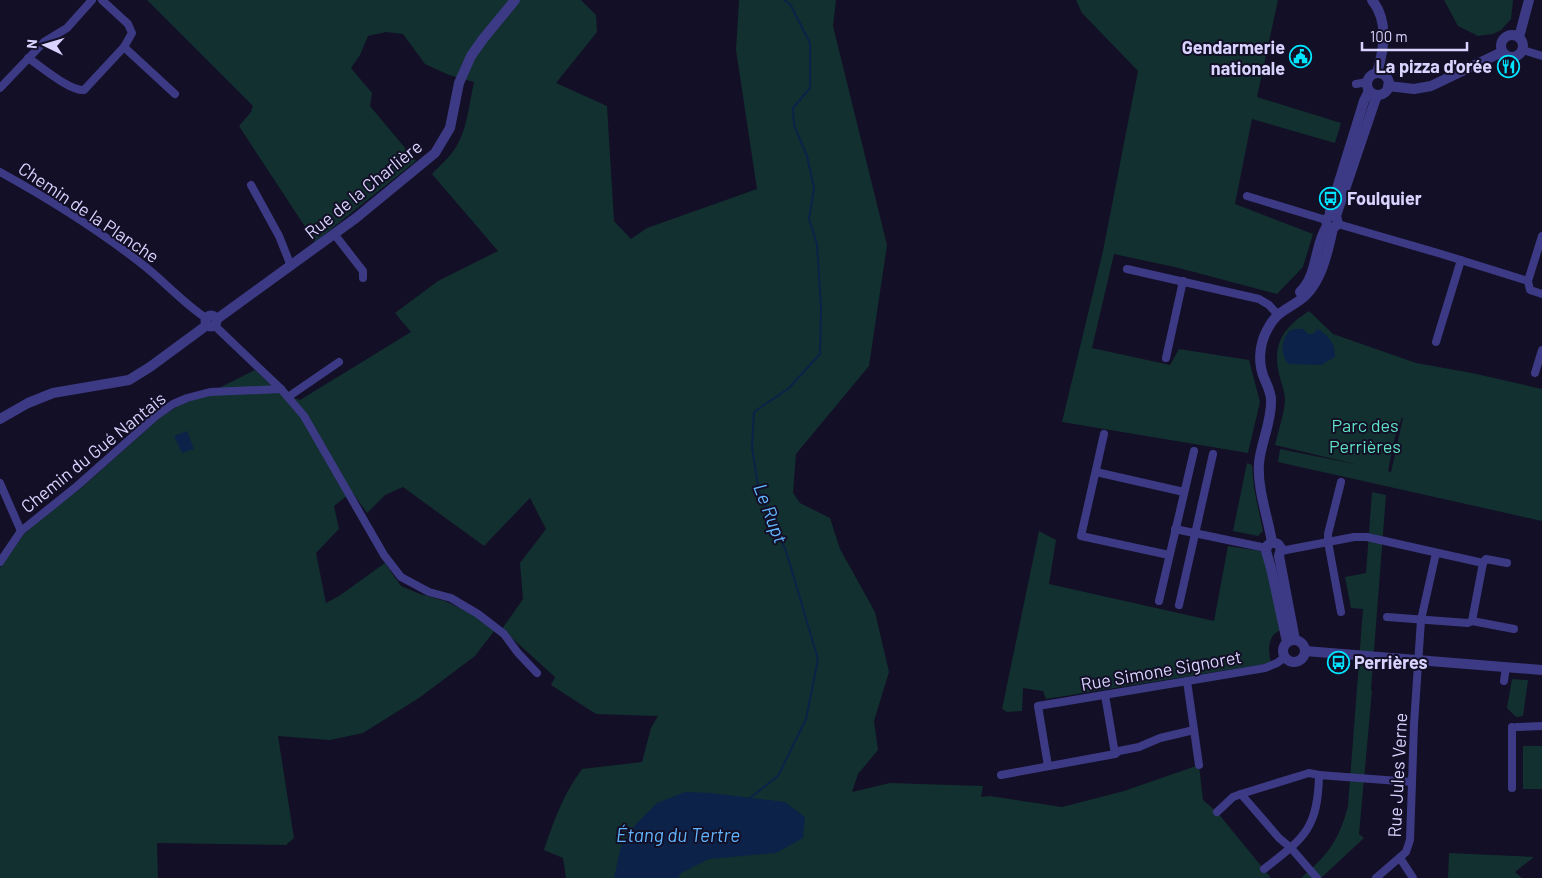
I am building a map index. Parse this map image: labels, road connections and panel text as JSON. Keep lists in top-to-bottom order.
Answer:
{
  "streets": {
    "street": [
      "Rue de la Charlière",
      "Chemin de la Planche",
      "Chemin du Gué Nantais",
      "Rue Simone Signoret",
      "Rue Jules Verne"
    ]
  },
  "crossings": [
    ["Rue de la Charlière", "Chemin de la Planche"],
    ["Chemin de la Planche", "Chemin du Gué Nantais"]
  ],
  "water": ["Le Rupt", "Étang du Tertre"],
  "parks": ["Parc des Perrières"],
  "places": {
    "public building": ["Gendarmerie nationale"],
    "restaurant": ["La pizza d'orée"],
    "bus stop": ["Foulquier", "Perrières"]
  },
  "scale_bar": "100 m",
  "north": "left"
}
